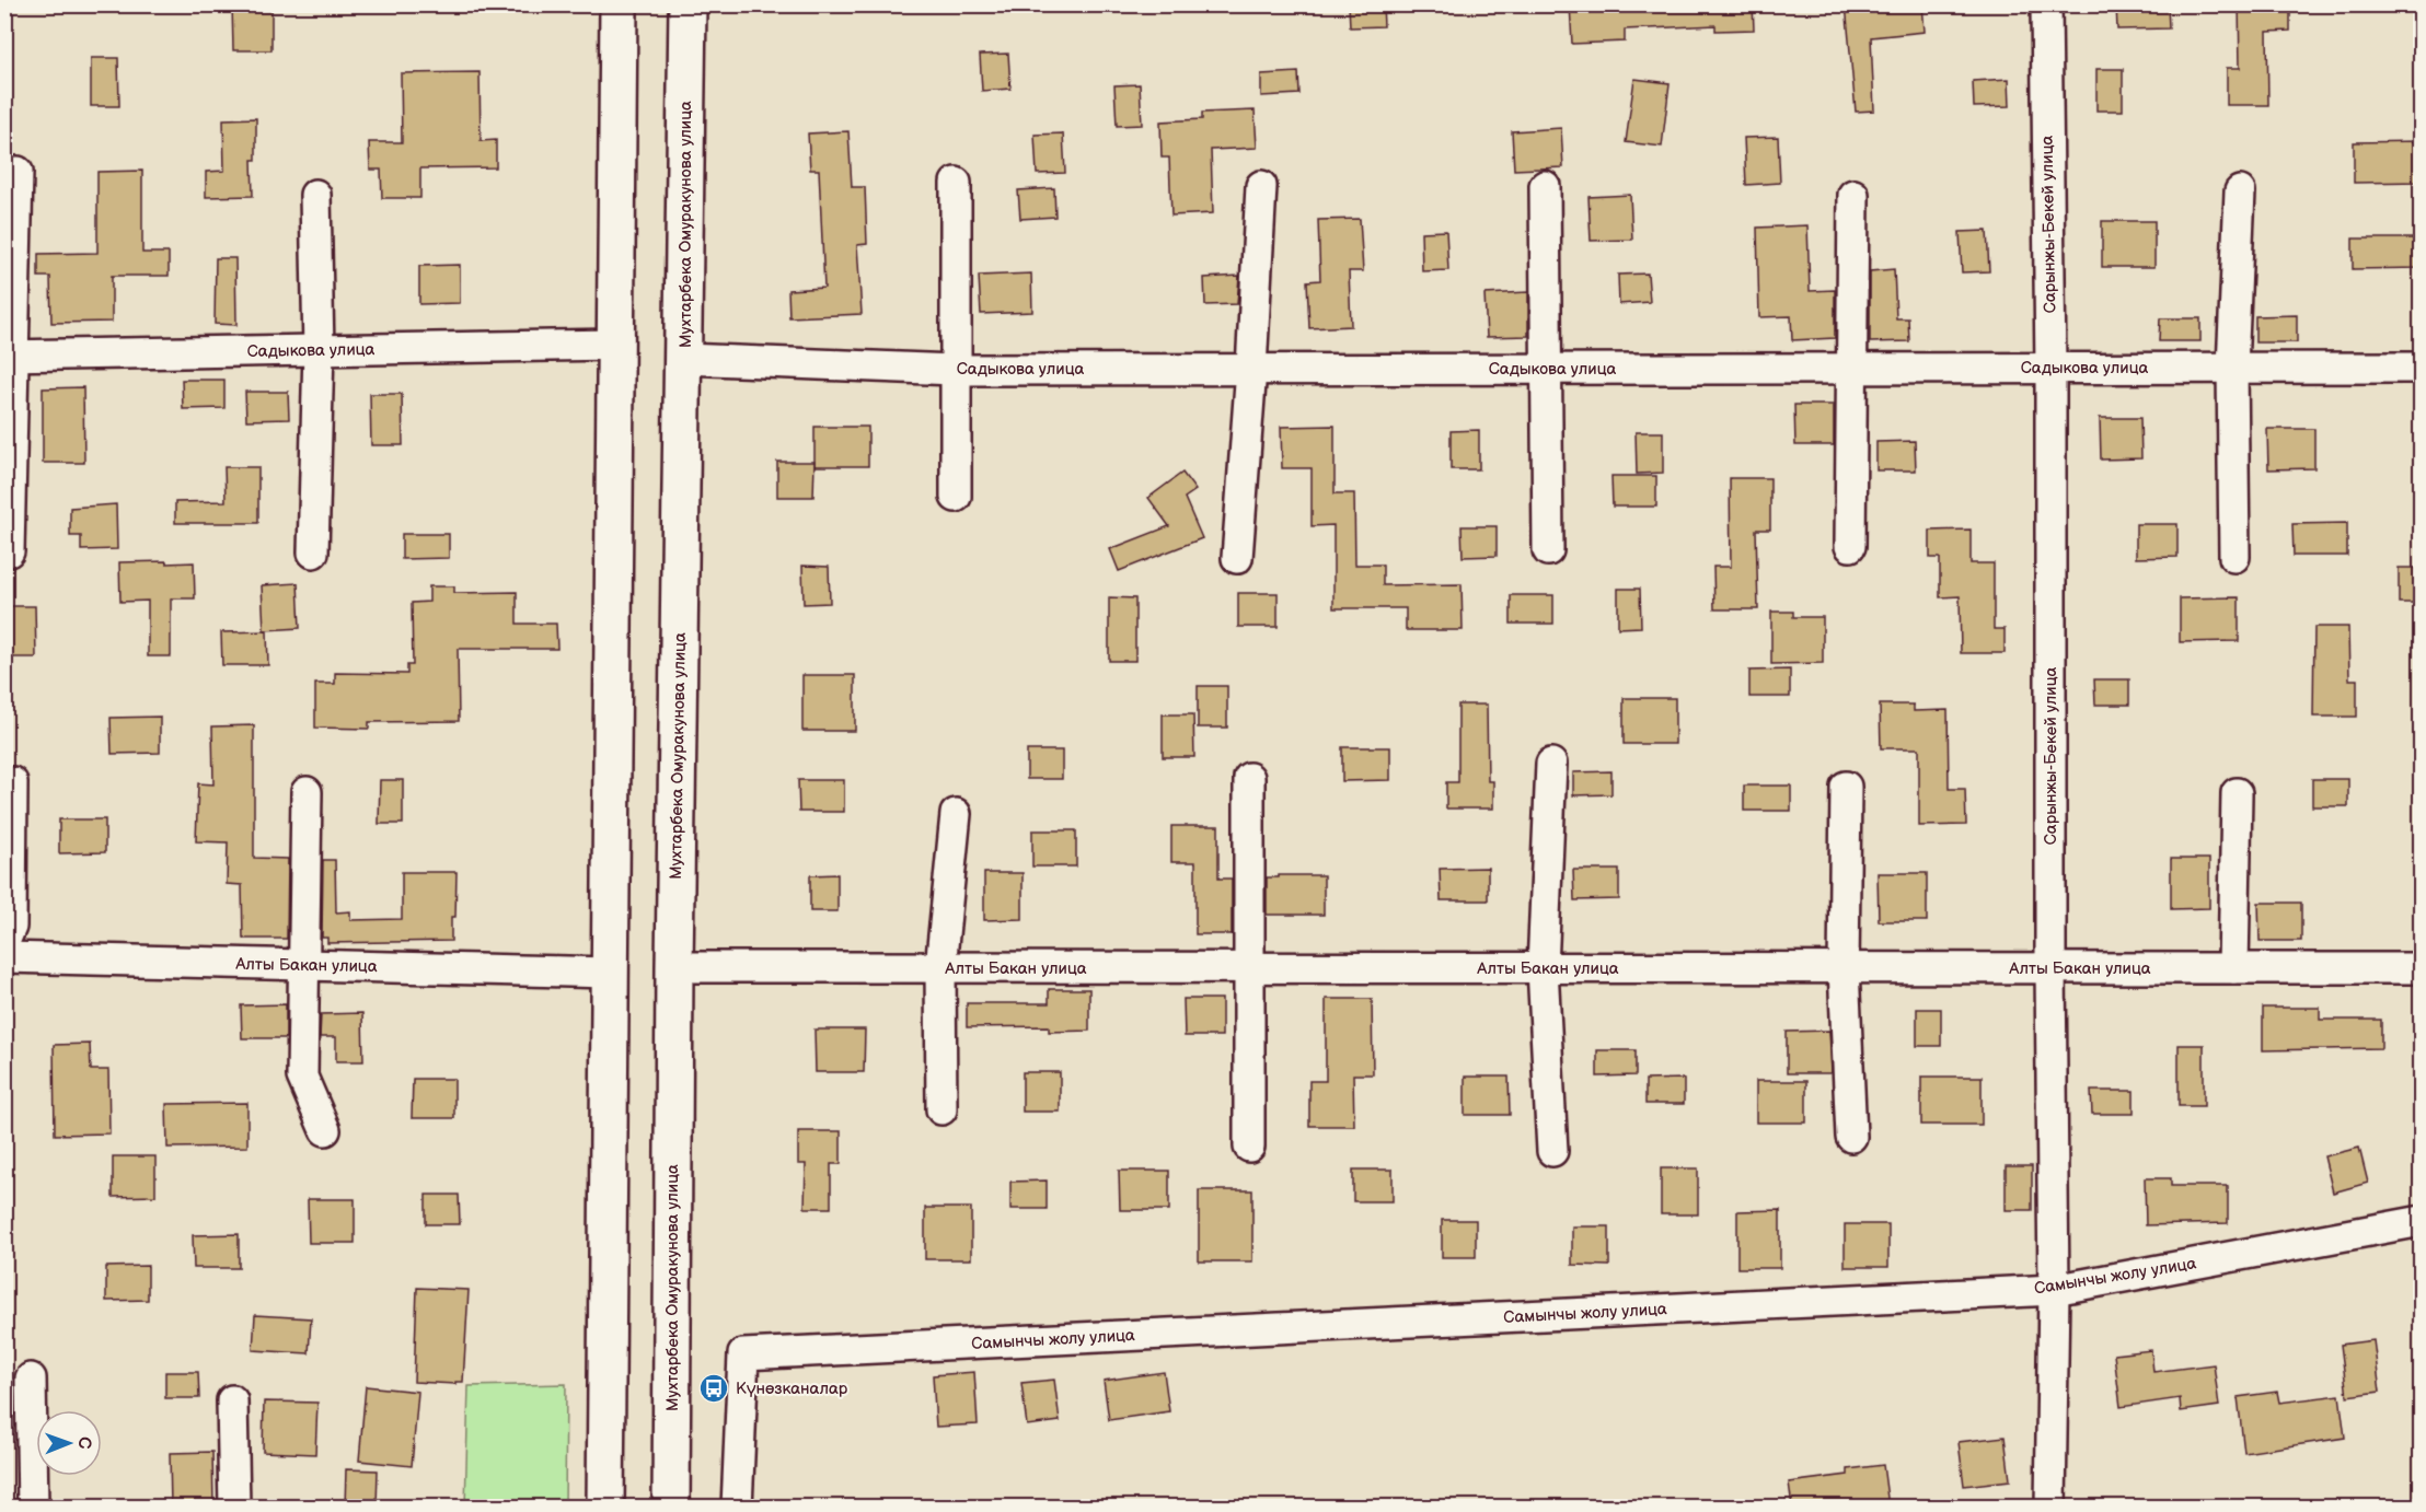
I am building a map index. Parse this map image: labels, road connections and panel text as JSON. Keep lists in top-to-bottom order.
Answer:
{
  "streets": {
    "main road": ["Мухтарбека Омуракунова улица"],
    "street": [
      "Сарынжы-Бекей улица",
      "Садыкова улица",
      "Алты Бакан улица",
      "Самынчы жолу улица"
    ]
  },
  "crossings": [
    ["Мухтарбека Омуракунова улица", "Садыкова улица"],
    ["Мухтарбека Омуракунова улица", "Алты Бакан улица"],
    ["Сарынжы-Бекей улица", "Садыкова улица"],
    ["Сарынжы-Бекей улица", "Алты Бакан улица"],
    ["Сарынжы-Бекей улица", "Самынчы жолу улица"]
  ],
  "places": {
    "bus stop": ["Күнөзканалар"]
  },
  "north": "right"
}
